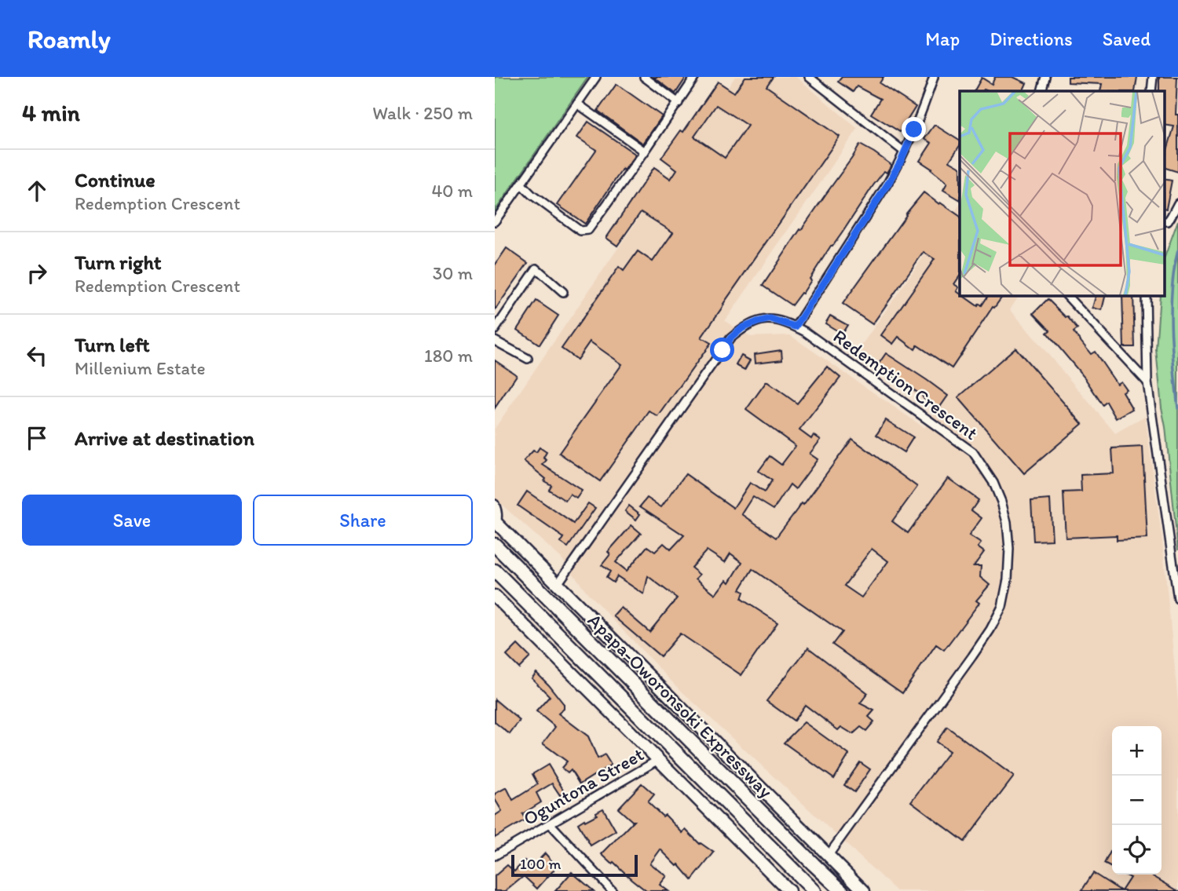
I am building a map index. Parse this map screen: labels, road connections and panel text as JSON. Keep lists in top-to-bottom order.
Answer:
{
  "streets": {
    "highway": ["Apapa-Oworonsoki Expressway"],
    "street": ["Redemption Crescent", "Oguntona Street"]
  },
  "scale_bar": "100 m",
  "page": {
    "header": "Roamly",
    "nav": ["Map", "Directions", "Saved"],
    "heading": ["4 min", "Walk · 250 m"],
    "list": [
      ["Continue", "Redemption Crescent", "40 m"],
      ["Turn right", "Redemption Crescent", "30 m"],
      ["Turn left", "Millenium Estate", "180 m"],
      "Arrive at destination"
    ],
    "buttons": ["Save", "Share"],
    "map_buttons": ["+", "−"],
    "scale": "100 m"
  }
}
